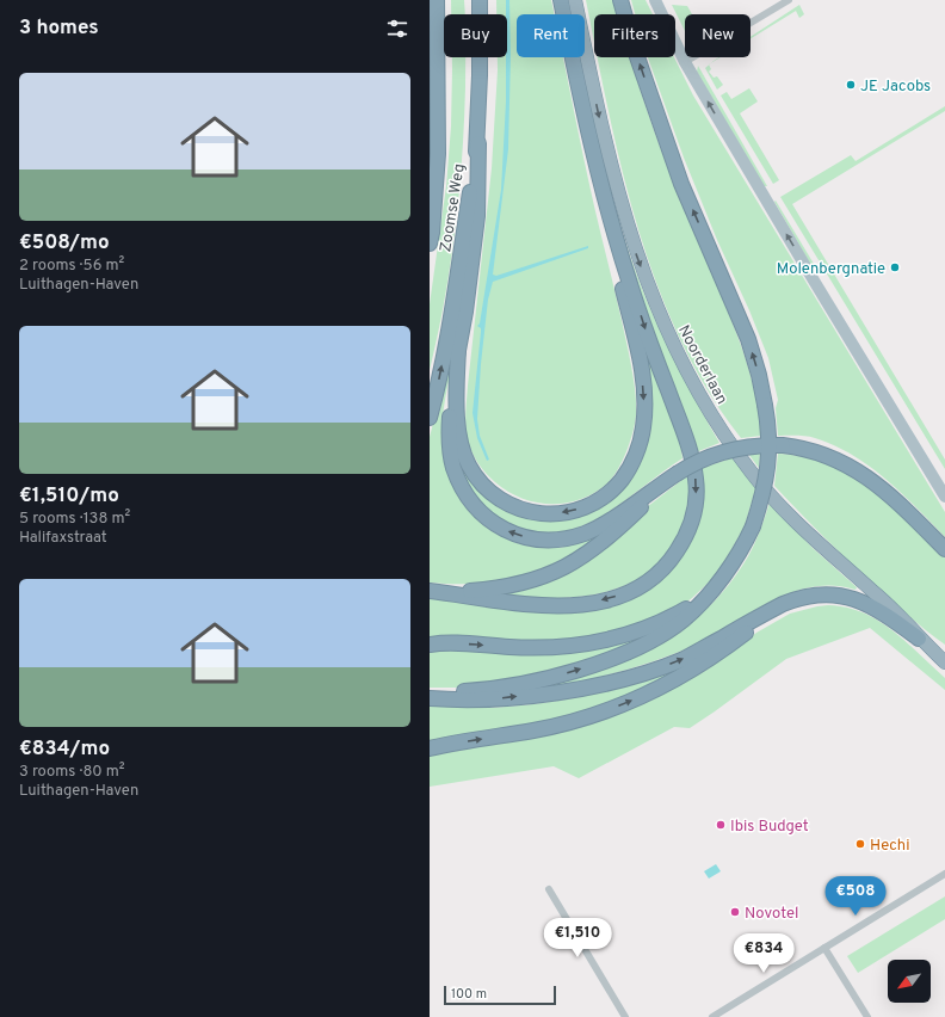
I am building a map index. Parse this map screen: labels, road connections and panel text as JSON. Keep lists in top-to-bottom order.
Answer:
{
  "streets": {
    "highway": ["Zoomse Weg", "Noorderlaan"]
  },
  "one_way": ["Noorderlaan"],
  "places": [
    "JE Jacobs",
    "Molenbergnatie",
    "Ibis Budget",
    "Hechi",
    "Novotel"
  ],
  "scale_bar": "100 m",
  "north": "bottom left",
  "page": {
    "heading": "3 homes",
    "chip": [
      "Buy",
      "Rent",
      "Filters",
      "New"
    ],
    "list": [
      {
        "name": "€508/mo",
        "note": "2 rooms · 56 m² · Luithagen-Haven"
      },
      {
        "name": "€1,510/mo",
        "note": "5 rooms · 138 m² · Halifaxstraat"
      },
      {
        "name": "€834/mo",
        "note": "3 rooms · 80 m² · Luithagen-Haven"
      }
    ],
    "price": ["€508", "€1,510", "€834"],
    "scale": "100 m"
  }
}
